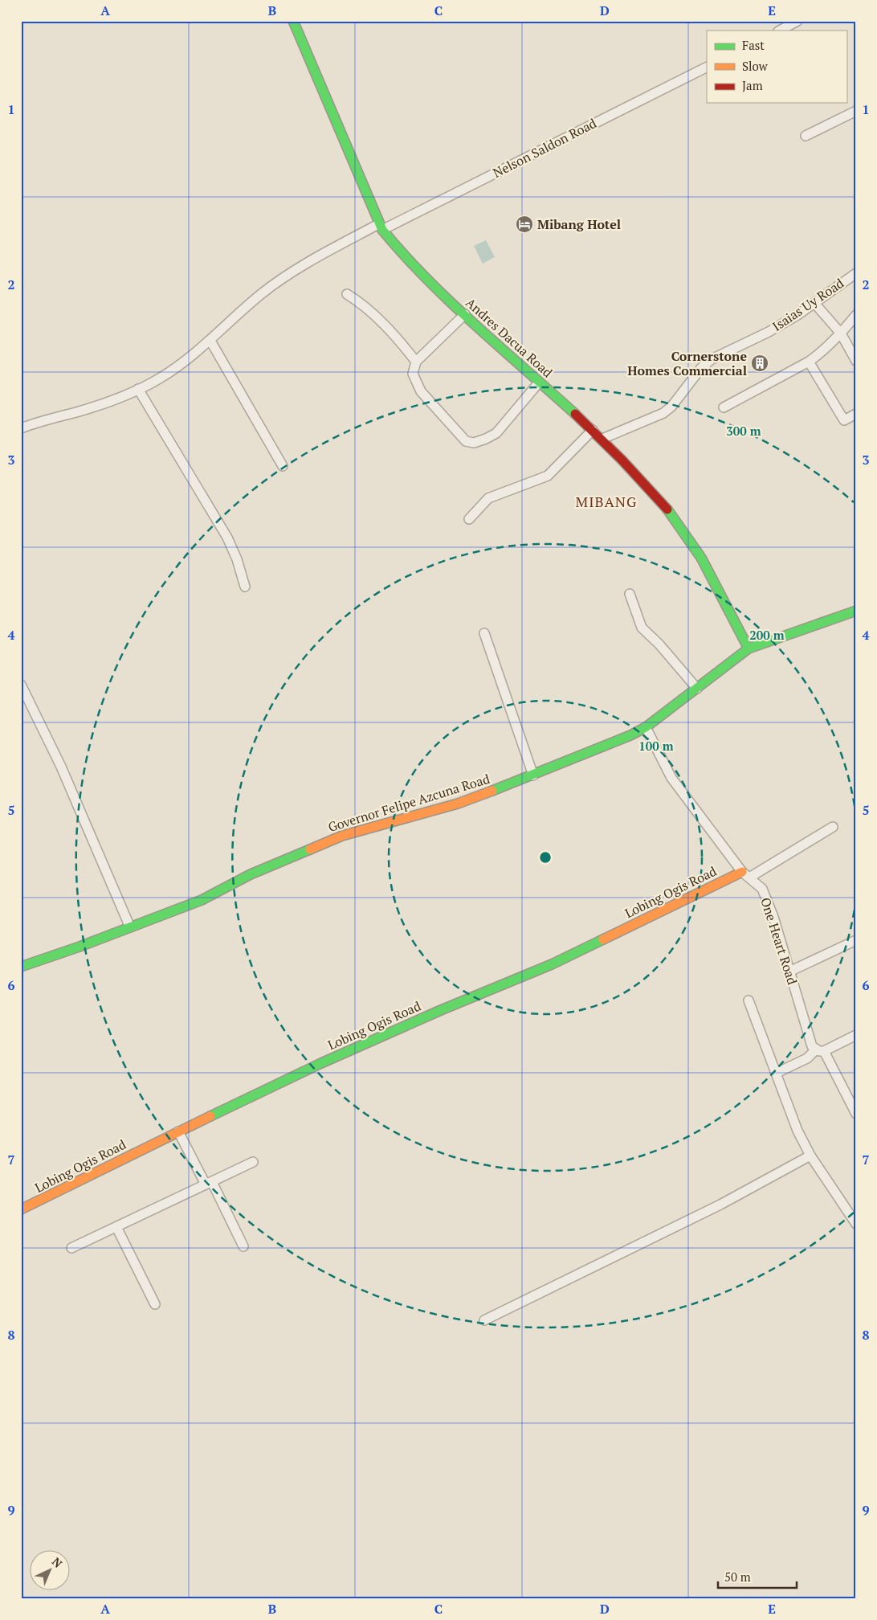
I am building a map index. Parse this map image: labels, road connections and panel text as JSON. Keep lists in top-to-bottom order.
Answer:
{
  "streets": {
    "street": [
      "Nelson Saldon Road",
      "Isaias Uy Road",
      "Andres Dacua Road",
      "Governor Felipe Azcuna Road",
      "Lobing Ogis Road",
      "One Heart Road"
    ]
  },
  "crossings": [
    ["Nelson Saldon Road", "Andres Dacua Road"],
    ["Isaias Uy Road", "Andres Dacua Road"],
    ["Andres Dacua Road", "Governor Felipe Azcuna Road"],
    ["Governor Felipe Azcuna Road", "One Heart Road"],
    ["Lobing Ogis Road", "One Heart Road"]
  ],
  "districts": ["MIBANG"],
  "places": {
    "hotel": ["Mibang Hotel"],
    "building": ["Cornerstone Homes Commercial"]
  },
  "legend": ["Fast", "Slow", "Jam"],
  "scale_bar": "50 m",
  "north": "top right",
  "grid": {
    "columns": [
      "A",
      "B",
      "C",
      "D",
      "E"
    ],
    "rows": [
      "1",
      "2",
      "3",
      "4",
      "5",
      "6",
      "7",
      "8",
      "9"
    ]
  },
  "rings": ["300 m", "200 m", "100 m"]
}
